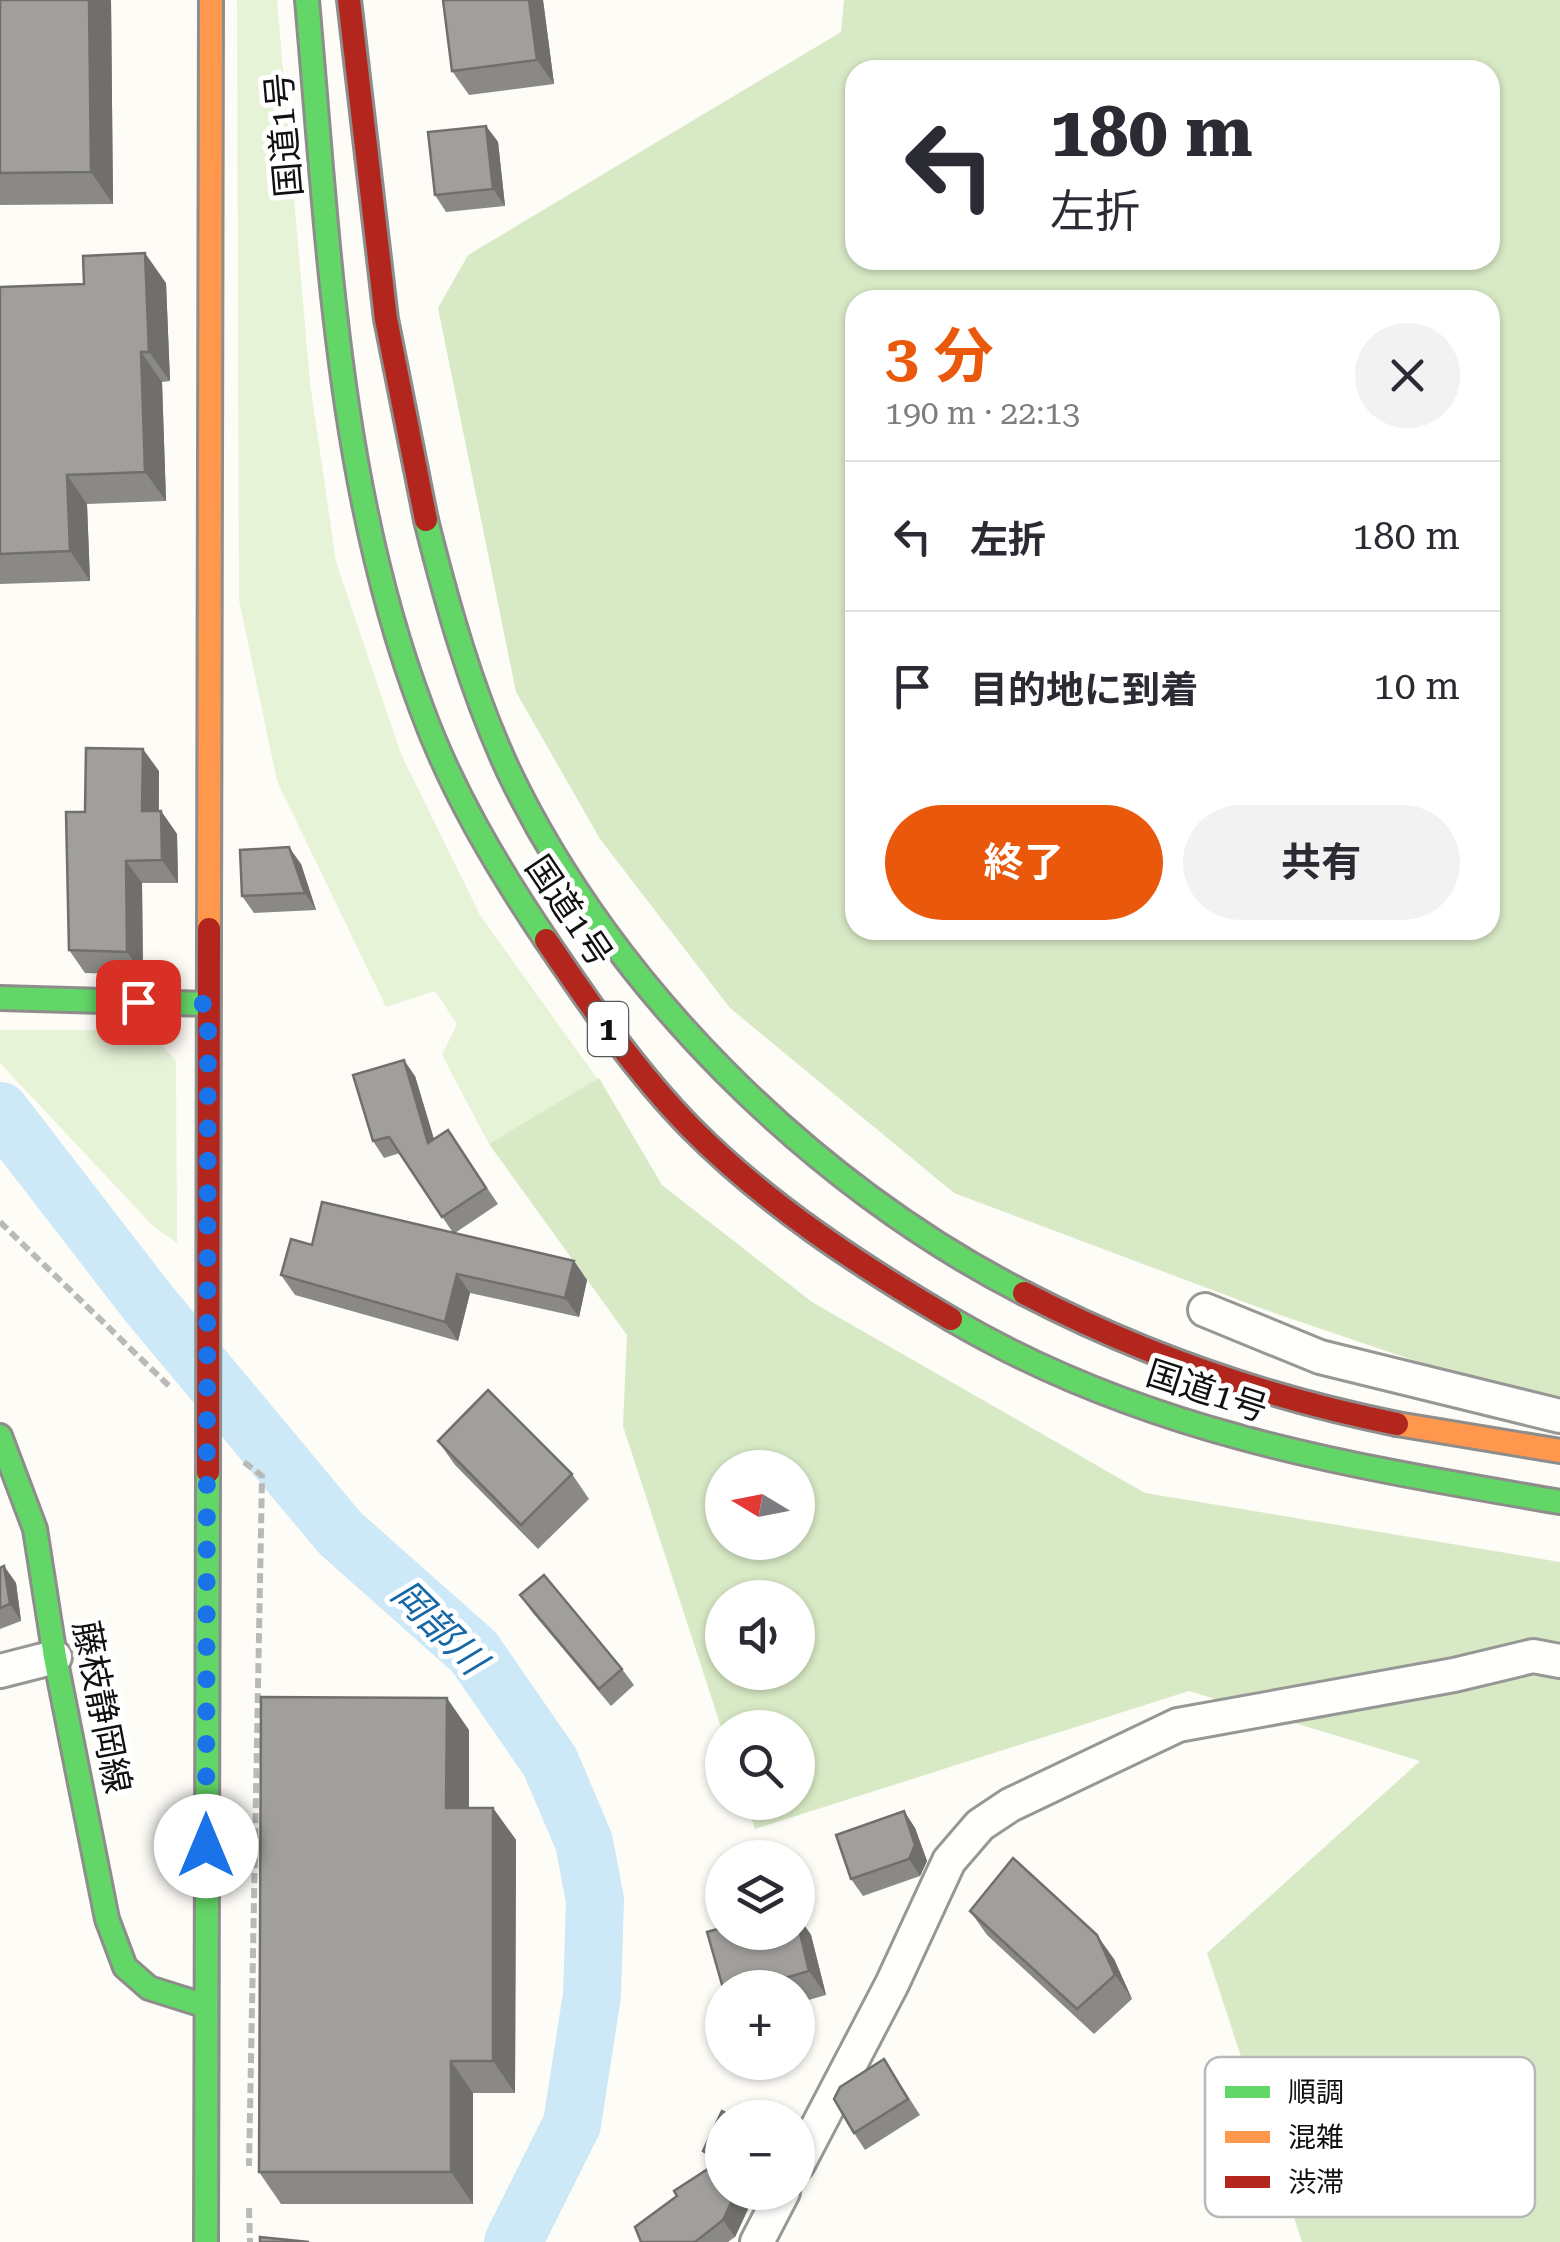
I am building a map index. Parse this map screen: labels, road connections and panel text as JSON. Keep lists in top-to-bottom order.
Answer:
{
  "streets": {
    "main road": ["国道1号", "1", "藤枝静岡線"]
  },
  "water": ["岡部川"],
  "legend": ["順調", "混雑", "渋滞"],
  "north": "left",
  "page": {
    "turn": ["180 m", "左折"],
    "heading": ["3 分", "190 m · 22:13"],
    "list": [
      {
        "name": "左折",
        "value": "180 m"
      },
      {
        "name": "目的地に到着",
        "value": "10 m"
      }
    ],
    "buttons": ["終了", "共有"],
    "map_buttons": ["+", "−"]
  }
}
